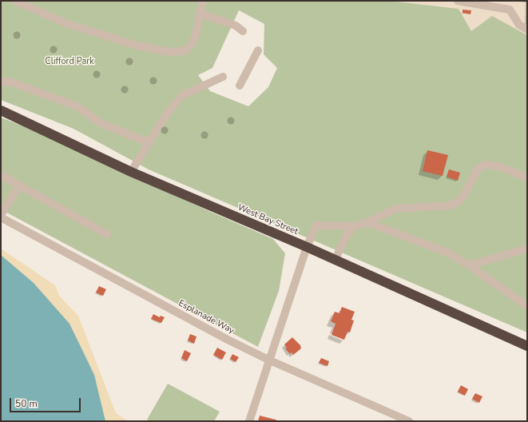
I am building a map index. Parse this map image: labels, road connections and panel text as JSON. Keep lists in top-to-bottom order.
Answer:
{
  "streets": {
    "highway": ["West Bay Street"],
    "street": ["Esplanade Way"]
  },
  "parks": ["Clifford Park"],
  "scale_bar": "50 m"
}
